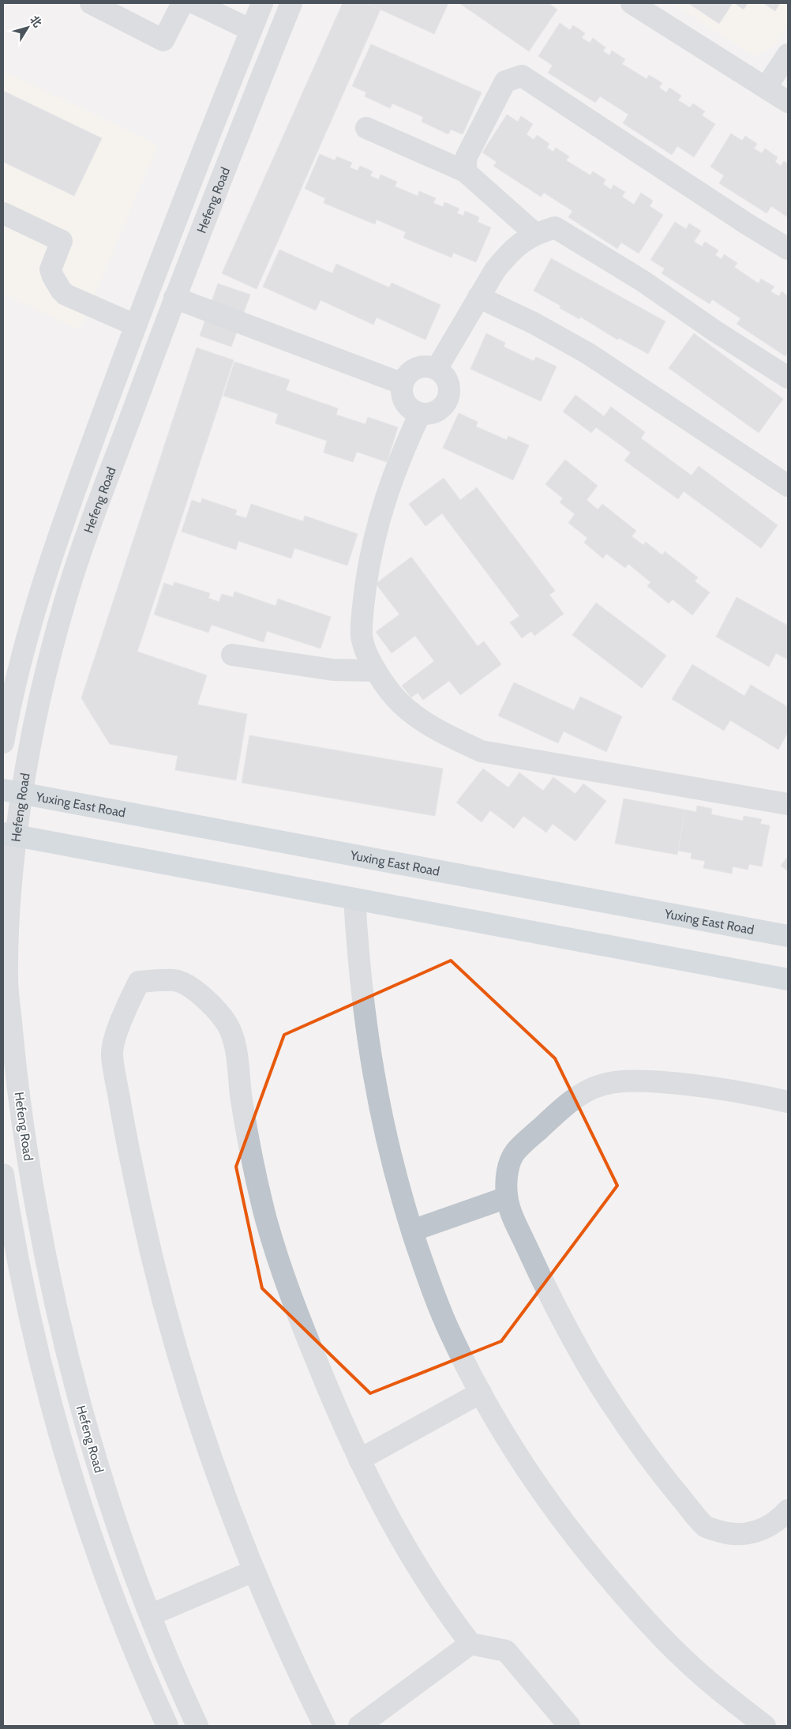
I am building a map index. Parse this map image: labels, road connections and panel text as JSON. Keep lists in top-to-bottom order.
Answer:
{
  "streets": {
    "main road": ["Yuxing East Road"],
    "street": ["Hefeng Road"]
  },
  "crossings": [
    ["Hefeng Road", "Yuxing East Road"]
  ],
  "north": "top right"
}
